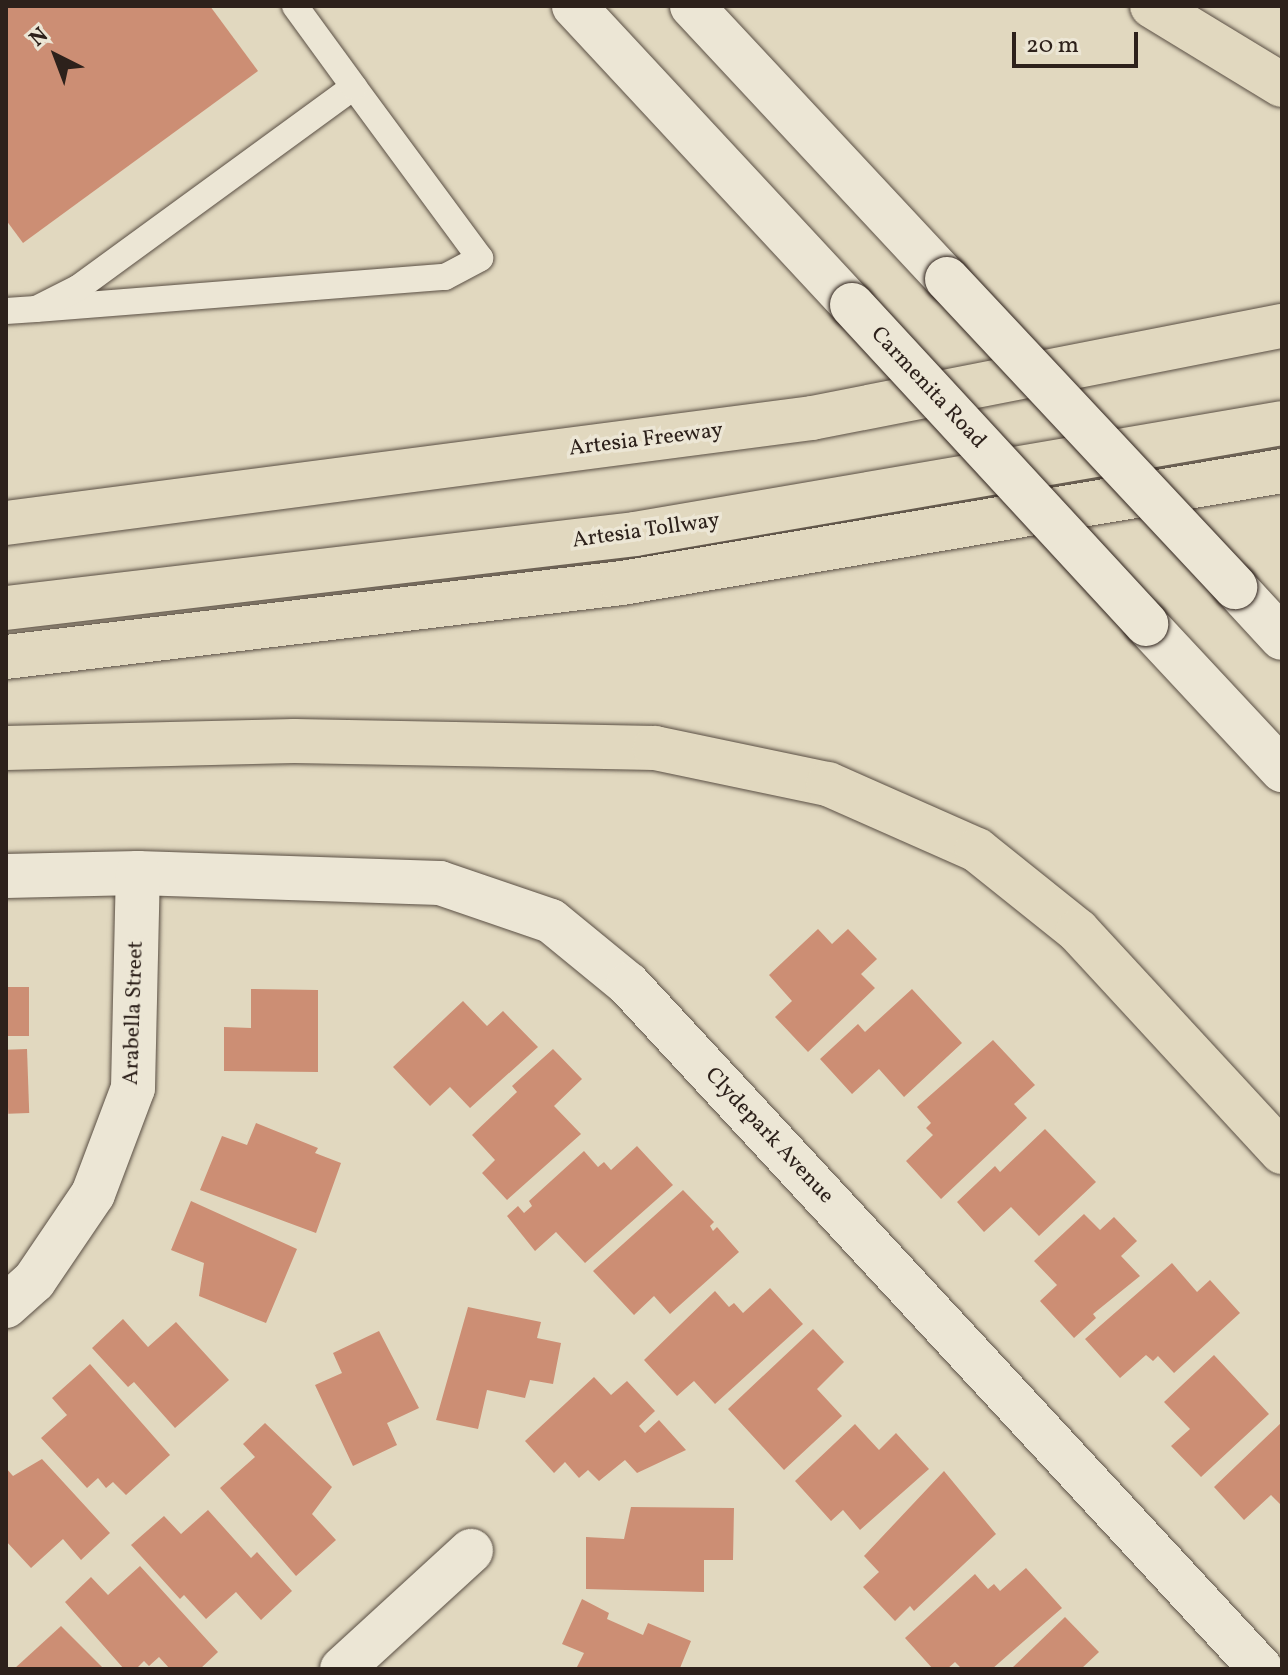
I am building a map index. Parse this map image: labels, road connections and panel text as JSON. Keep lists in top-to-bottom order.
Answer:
{
  "streets": {
    "highway": ["Artesia Freeway", "Artesia Tollway"],
    "street": ["Carmenita Road", "Arabella Street", "Clydepark Avenue"]
  },
  "crossings": [
    ["Arabella Street", "Clydepark Avenue"]
  ],
  "scale_bar": "20 m",
  "north": "top left"
}
